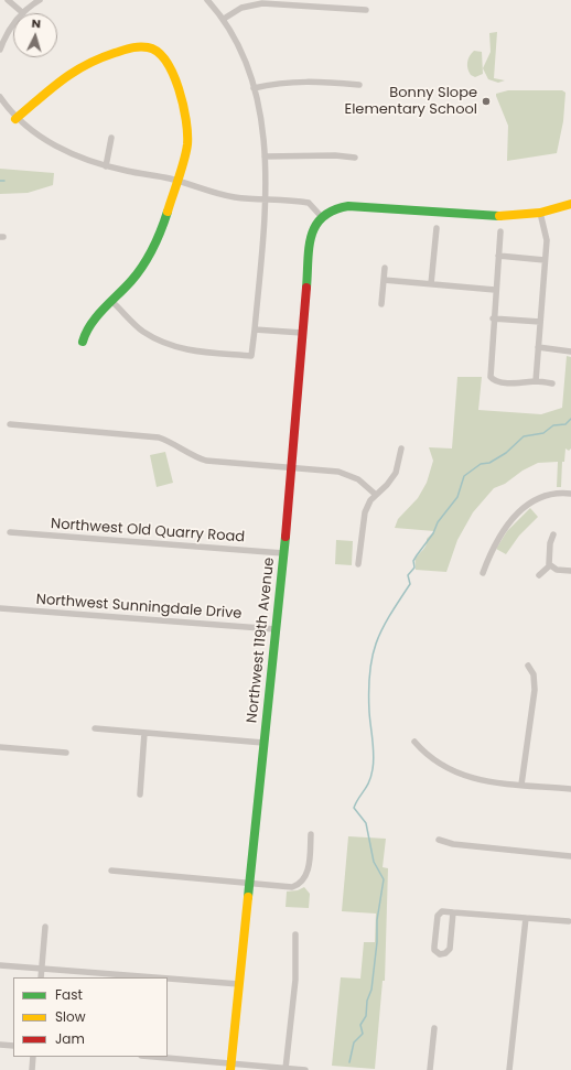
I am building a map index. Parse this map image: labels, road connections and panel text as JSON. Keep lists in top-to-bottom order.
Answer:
{
  "streets": {
    "street": ["Northwest Old Quarry Road", "Northwest Sunningdale Drive", "Northwest 119th Avenue"]
  },
  "crossings": [
    ["Northwest Old Quarry Road", "Northwest 119th Avenue"],
    ["Northwest Sunningdale Drive", "Northwest 119th Avenue"]
  ],
  "places": ["Bonny Slope Elementary School"],
  "legend": ["Fast", "Slow", "Jam"],
  "north": "top"
}
